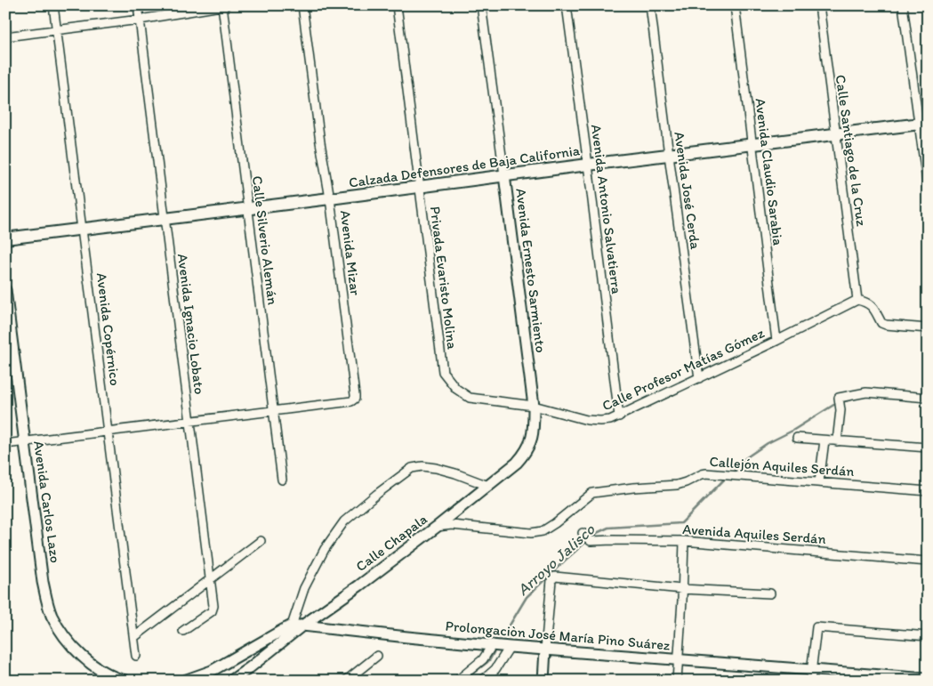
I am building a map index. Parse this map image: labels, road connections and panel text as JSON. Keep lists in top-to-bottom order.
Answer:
{
  "streets": {
    "main road": [
      "Calzada Defensores de Baja California",
      "Avenida Ernesto Sarmiento",
      "Avenida Carlos Lazo",
      "Calle Chapala",
      "Prolongaciòn José María Pino Suárez"
    ],
    "street": [
      "Calle Santiago de la Cruz",
      "Avenida Claudio Sarabia",
      "Avenida José Cerda",
      "Avenida Antonio Salvatierra",
      "Calle Silverio Alemán",
      "Avenida Mizar",
      "Privada Evaristo Molina",
      "Avenida Ignacio Lobato",
      "Avenida Copérnico",
      "Calle Profesor Matías Gómez",
      "Callejón Aquiles Serdán",
      "Avenida Aquiles Serdán"
    ]
  },
  "crossings": [
    ["Calle Santiago de la Cruz", "Calzada Defensores de Baja California"],
    ["Calle Santiago de la Cruz", "Calle Profesor Matías Gómez"],
    ["Calzada Defensores de Baja California", "Avenida Claudio Sarabia"],
    ["Calzada Defensores de Baja California", "Avenida José Cerda"],
    ["Calzada Defensores de Baja California", "Avenida Antonio Salvatierra"],
    ["Calzada Defensores de Baja California", "Calle Silverio Alemán"],
    ["Calzada Defensores de Baja California", "Avenida Mizar"],
    ["Calzada Defensores de Baja California", "Avenida Ernesto Sarmiento"],
    ["Calzada Defensores de Baja California", "Privada Evaristo Molina"],
    ["Calzada Defensores de Baja California", "Avenida Ignacio Lobato"],
    ["Calzada Defensores de Baja California", "Avenida Copérnico"],
    ["Avenida Claudio Sarabia", "Calle Profesor Matías Gómez"],
    ["Avenida José Cerda", "Calle Profesor Matías Gómez"],
    ["Avenida Antonio Salvatierra", "Calle Profesor Matías Gómez"],
    ["Calle Silverio Alemán", "Avenida Mizar"],
    ["Avenida Ernesto Sarmiento", "Calle Profesor Matías Gómez"],
    ["Avenida Ernesto Sarmiento", "Calle Chapala"],
    ["Privada Evaristo Molina", "Calle Profesor Matías Gómez"],
    ["Calle Profesor Matías Gómez", "Calle Chapala"],
    ["Callejón Aquiles Serdán", "Calle Chapala"],
    ["Calle Chapala", "Prolongaciòn José María Pino Suárez"]
  ],
  "water": ["Arroyo Jalisco"]
}
